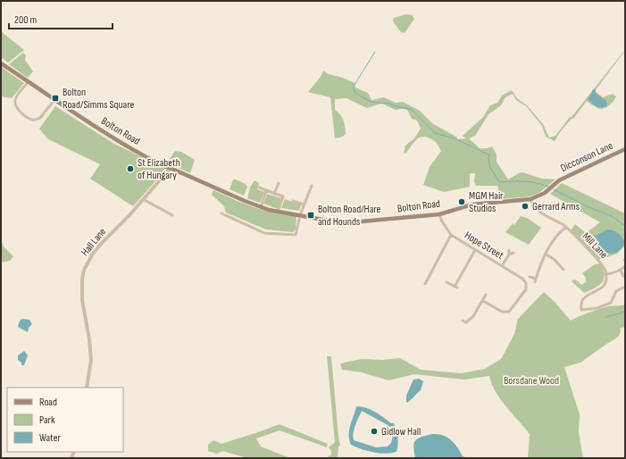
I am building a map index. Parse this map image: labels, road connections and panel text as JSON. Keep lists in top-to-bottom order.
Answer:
{
  "streets": {
    "main road": ["Bolton Road", "Dicconson Lane"],
    "street": ["Hall Lane", "Hope Street", "Mill Lane"]
  },
  "crossings": [
    ["Bolton Road", "Dicconson Lane"],
    ["Bolton Road", "Hall Lane"],
    ["Bolton Road", "Hope Street"],
    ["Bolton Road", "Mill Lane"]
  ],
  "parks": ["Borsdane Wood"],
  "places": {
    "transit": ["Bolton Road/Simms Square", "Bolton Road/Hare and Hounds"],
    "other": [
      "St Elizabeth of Hungary",
      "MGM Hair Studios",
      "Gerrard Arms",
      "Gidlow Hall"
    ]
  },
  "legend": ["Road", "Park", "Water"],
  "scale_bar": "200 m"
}
